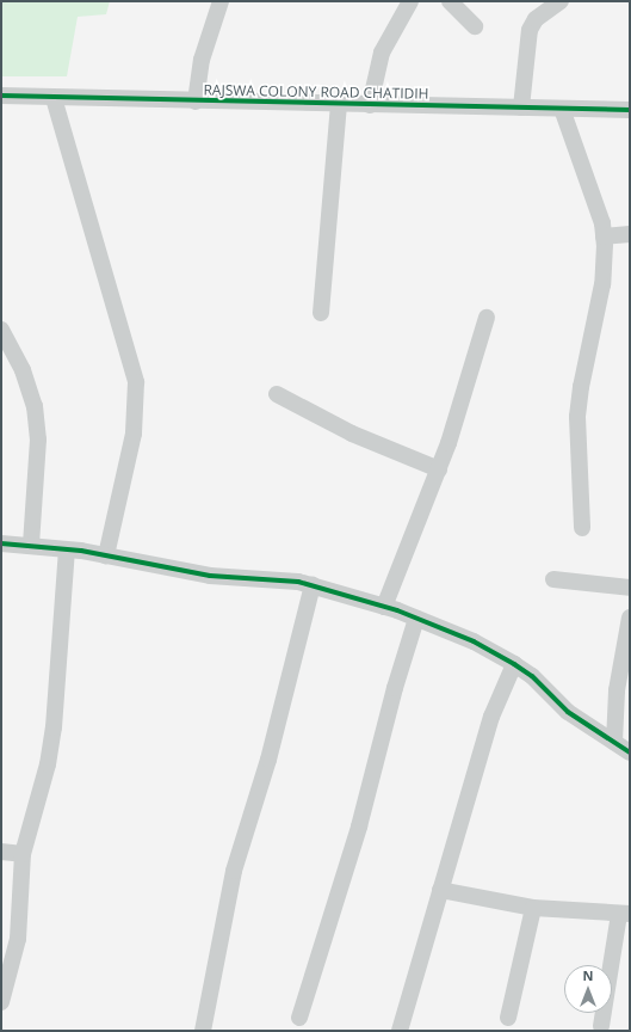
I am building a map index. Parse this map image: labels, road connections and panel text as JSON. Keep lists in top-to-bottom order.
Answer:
{
  "streets": {
    "street": ["RAJSWA COLONY ROAD CHATIDIH"]
  },
  "north": "top"
}
